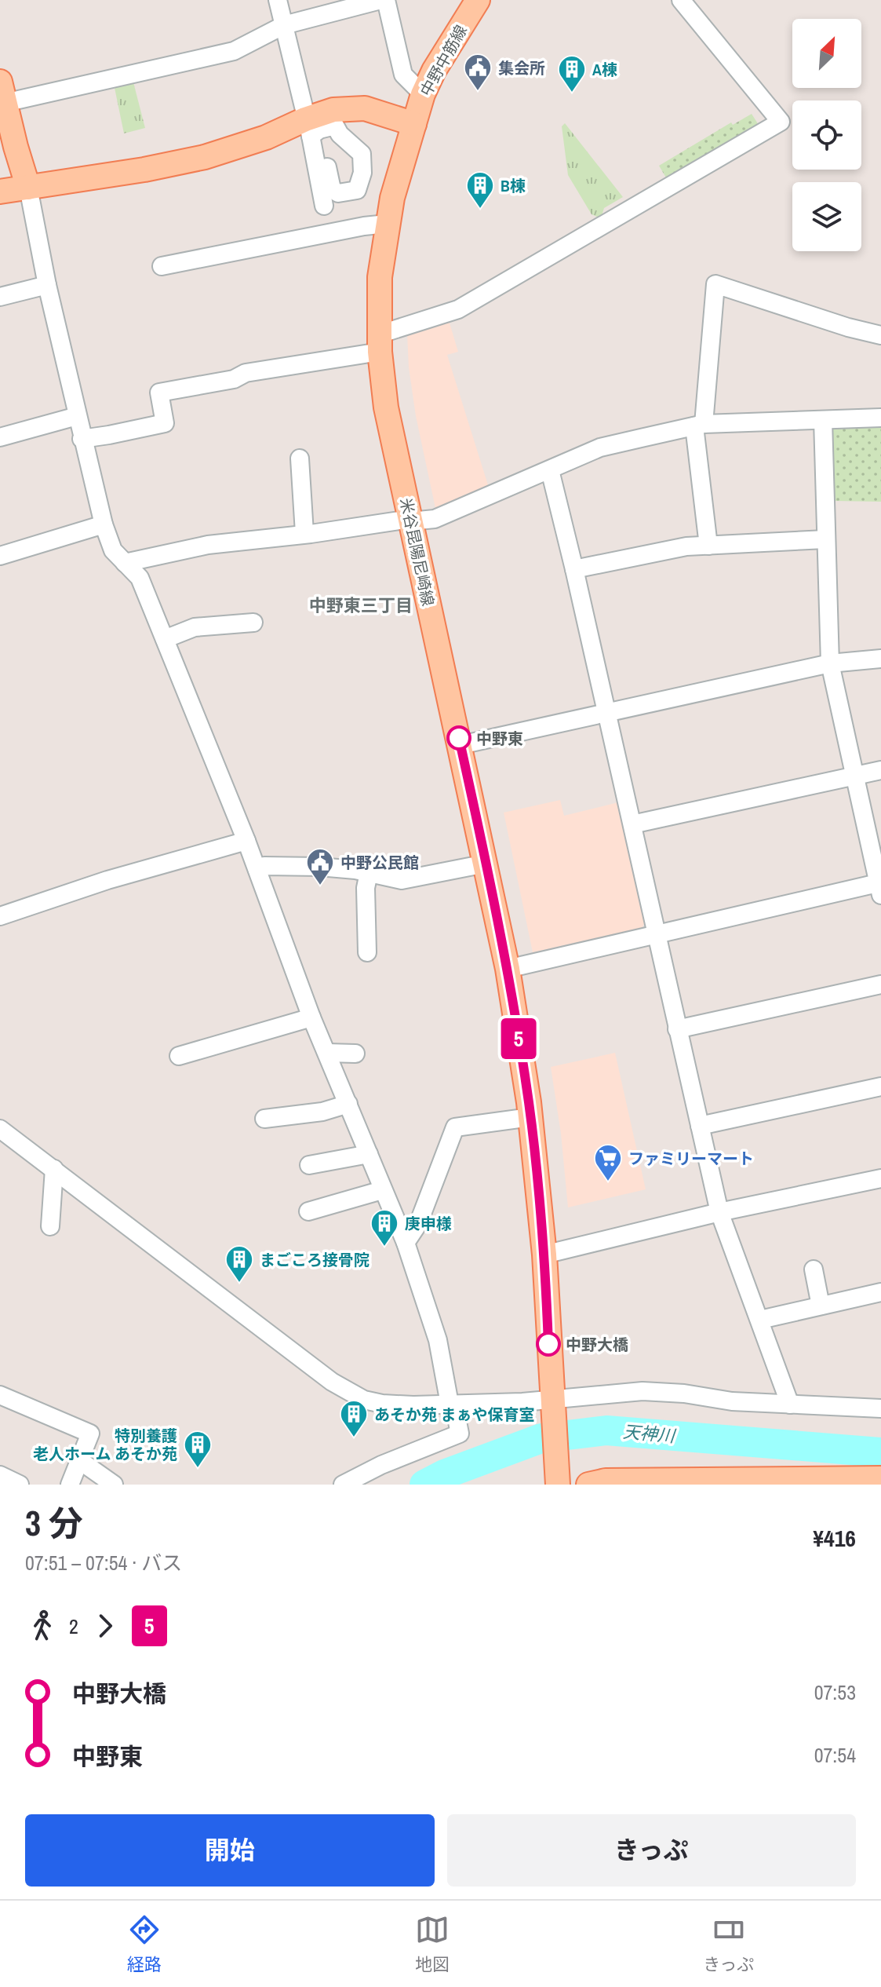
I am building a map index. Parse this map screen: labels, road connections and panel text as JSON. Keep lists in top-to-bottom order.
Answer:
{
  "streets": {
    "main road": ["中野中筋線", "米谷昆陽尼崎線"]
  },
  "crossings": [
    ["中野中筋線", "米谷昆陽尼崎線"]
  ],
  "districts": ["中野東三丁目"],
  "water": ["天神川"],
  "places": {
    "public building": ["集会所", "中野公民館"],
    "building": [
      "A棟",
      "B棟",
      "庚申様",
      "まごころ接骨院",
      "あそか苑 まぁや保育室",
      "特別養護 老人ホーム あそか苑"
    ],
    "other": ["中野東", "中野大橋"],
    "supermarket": ["ファミリーマート"]
  },
  "lines": ["bus line 5"],
  "north": "top right",
  "page": {
    "on_map": "5",
    "heading": ["3 分", "07:51 – 07:54 · バス", "¥416"],
    "legs": ["2", "5"],
    "list": [
      {
        "name": "中野大橋",
        "value": "07:53"
      },
      {
        "name": "中野東",
        "value": "07:54"
      }
    ],
    "buttons": ["開始", "きっぷ"],
    "tabs": ["経路", "地図", "きっぷ"]
  }
}
